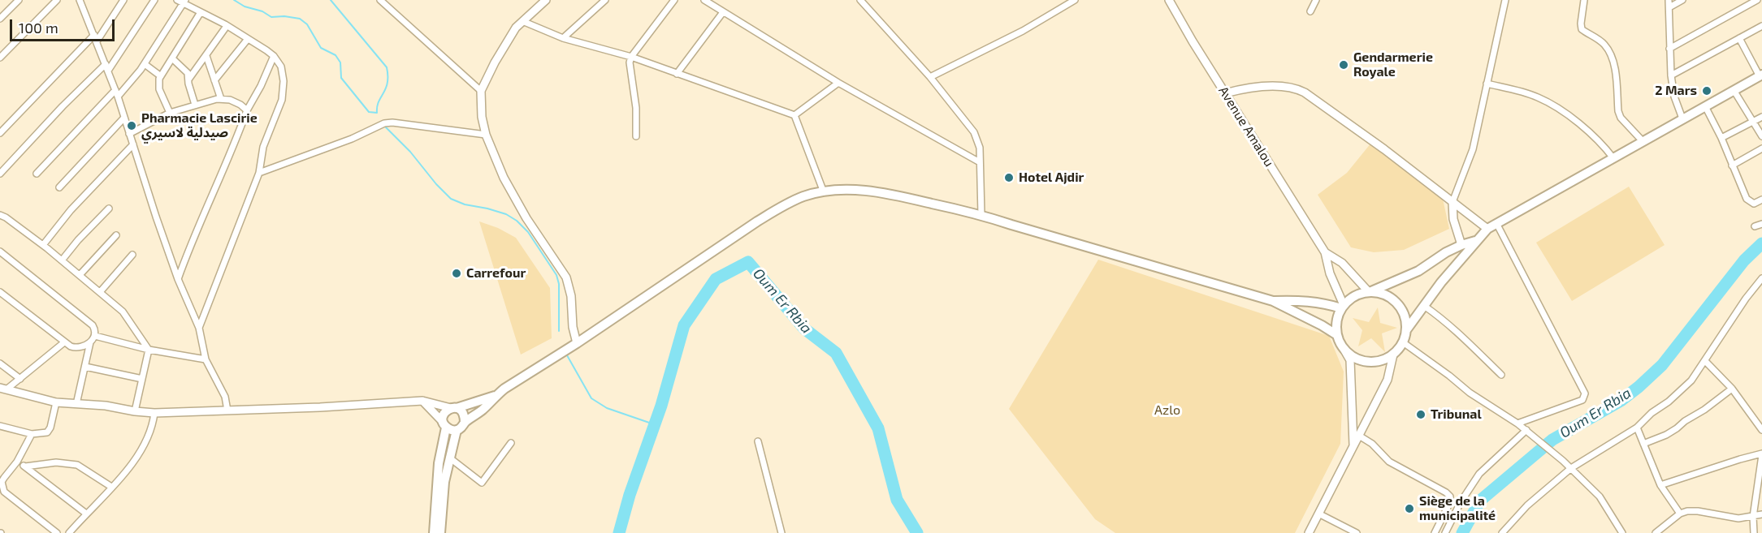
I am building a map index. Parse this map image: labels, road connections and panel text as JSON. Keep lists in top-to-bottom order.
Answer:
{
  "streets": {
    "street": ["Avenue Amalou"]
  },
  "water": ["Oum Er Rbia"],
  "parks": ["Azlo"],
  "places": [
    "Gendarmerie Royale",
    "2 Mars",
    "Pharmacie Lascirie صيدلية لاسيري",
    "Hotel Ajdir",
    "Carrefour",
    "Tribunal",
    "Siège de la municipalité"
  ],
  "scale_bar": "100 m"
}
